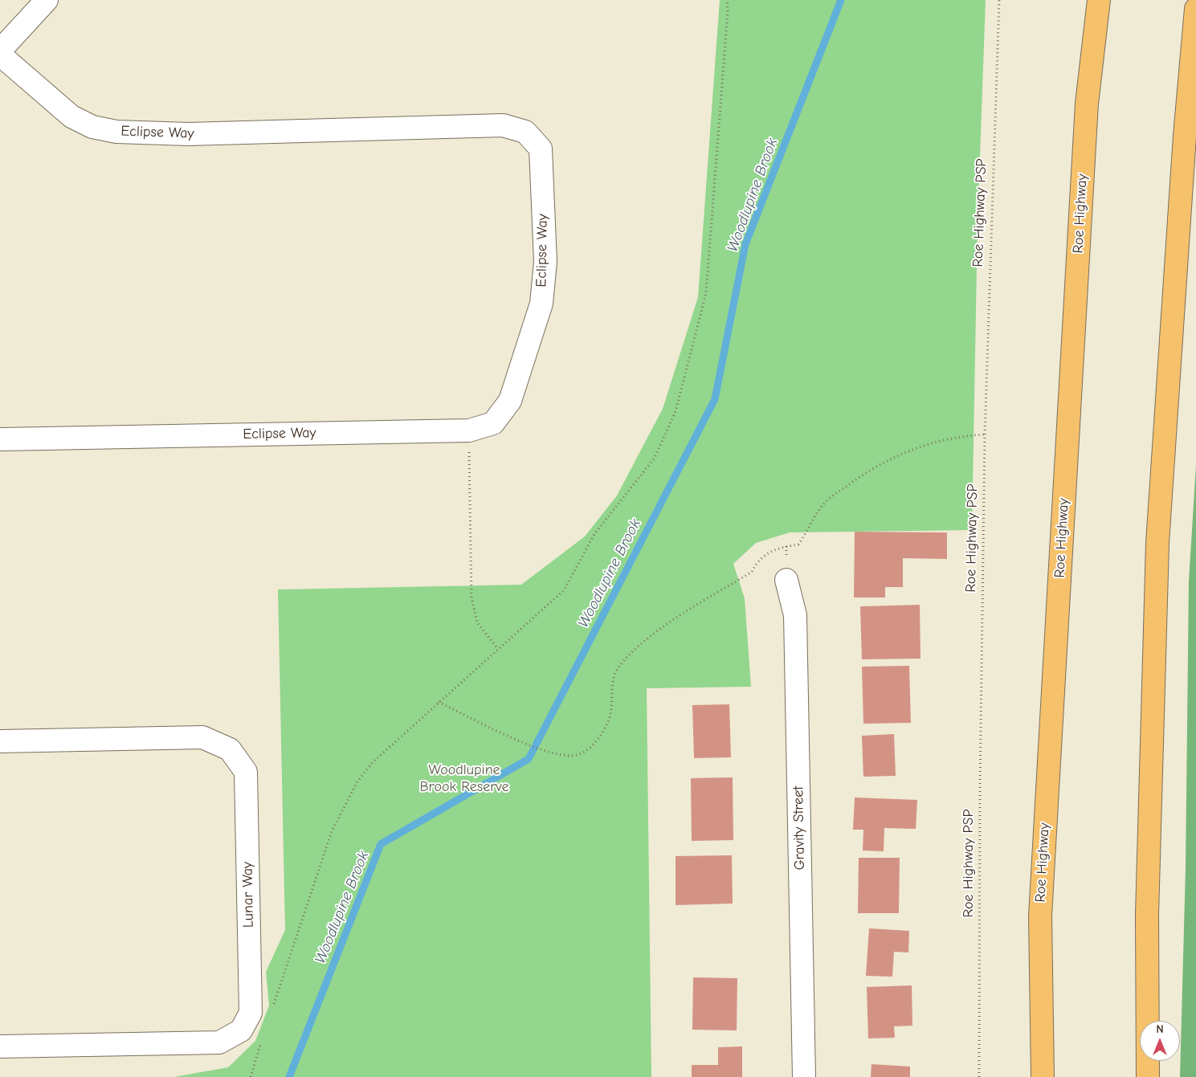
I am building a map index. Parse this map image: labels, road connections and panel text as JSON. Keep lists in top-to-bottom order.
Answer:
{
  "streets": {
    "highway": ["Roe Highway"],
    "street": ["Eclipse Way", "Gravity Street", "Lunar Way"],
    "path": ["Roe Highway PSP"]
  },
  "water": ["Woodlupine Brook"],
  "parks": ["Woodlupine Brook Reserve"],
  "north": "top"
}
